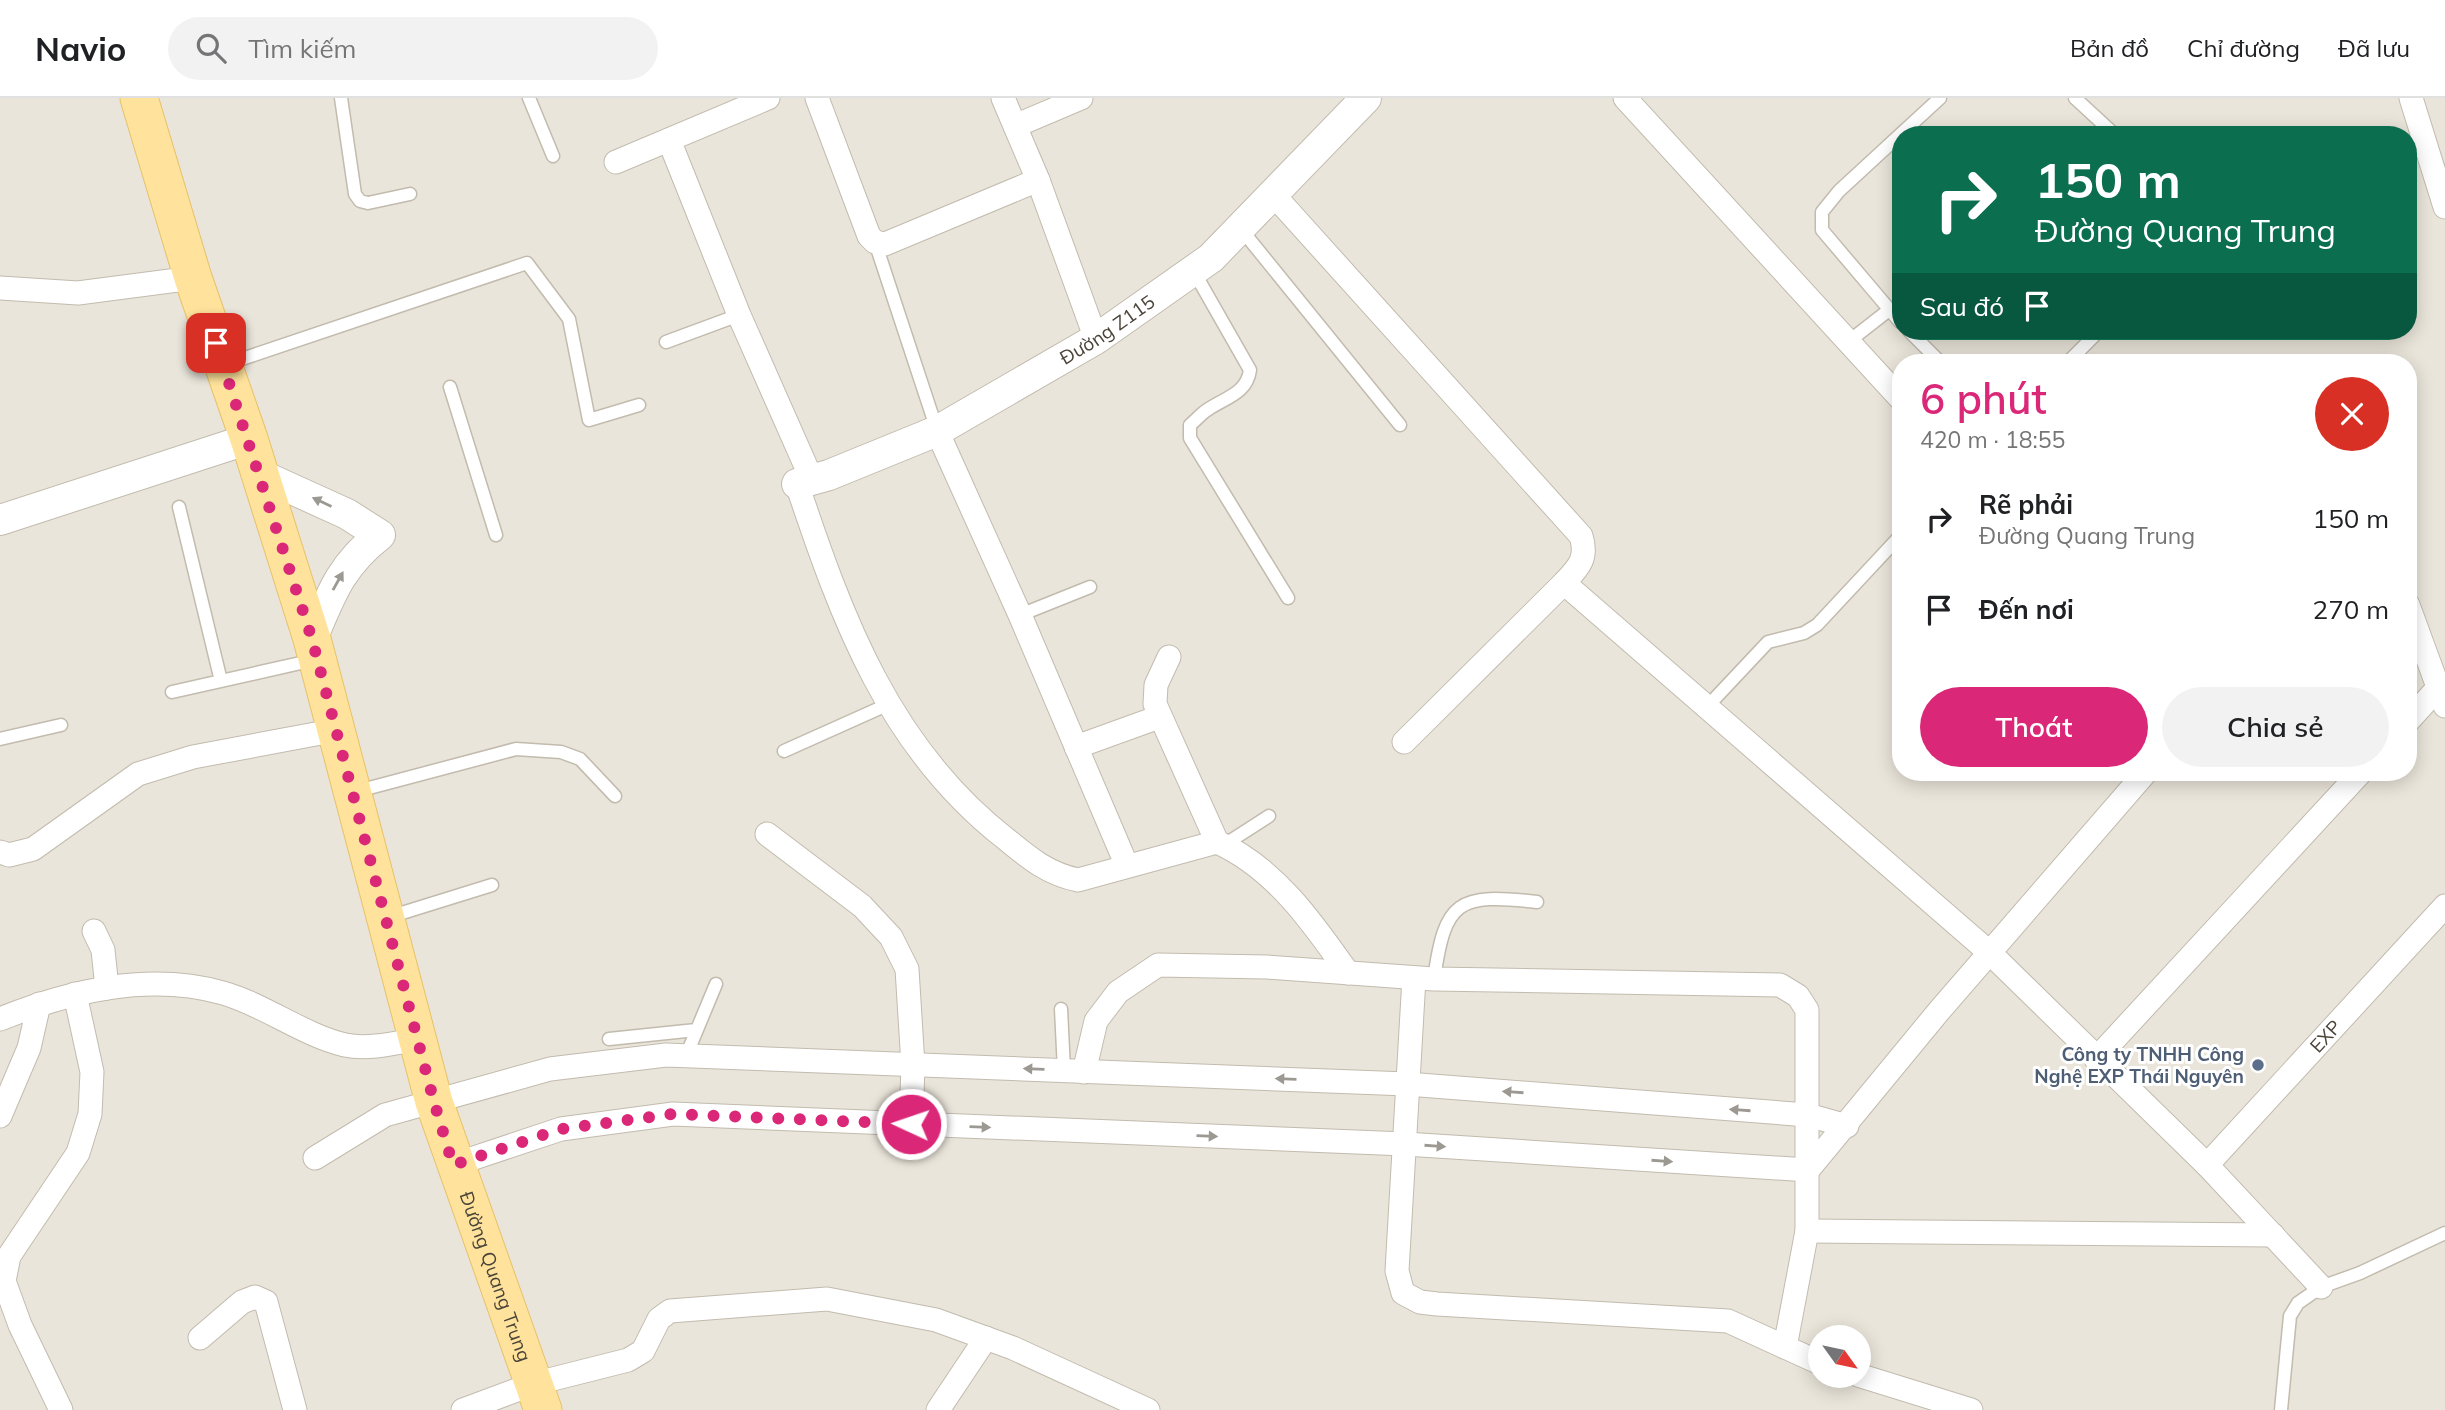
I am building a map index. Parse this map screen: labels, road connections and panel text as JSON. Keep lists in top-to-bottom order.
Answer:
{
  "streets": {
    "main road": ["Đường Quang Trung"],
    "street": ["Đường Z115", "EXP"]
  },
  "places": ["Công ty TNHH Công Nghệ EXP Thái Nguyên"],
  "north": "bottom right",
  "page": {
    "header": "Navio",
    "search": "Tìm kiếm",
    "nav": ["Bản đồ", "Chỉ đường", "Đã lưu"],
    "turn": ["150 m", "Đường Quang Trung"],
    "then": "Sau đó",
    "heading": ["6 phút", "420 m · 18:55"],
    "list": [
      {
        "name": "Rẽ phải",
        "note": "Đường Quang Trung",
        "value": "150 m"
      },
      {
        "name": "Đến nơi",
        "value": "270 m"
      }
    ],
    "buttons": ["Thoát", "Chia sẻ"]
  }
}
